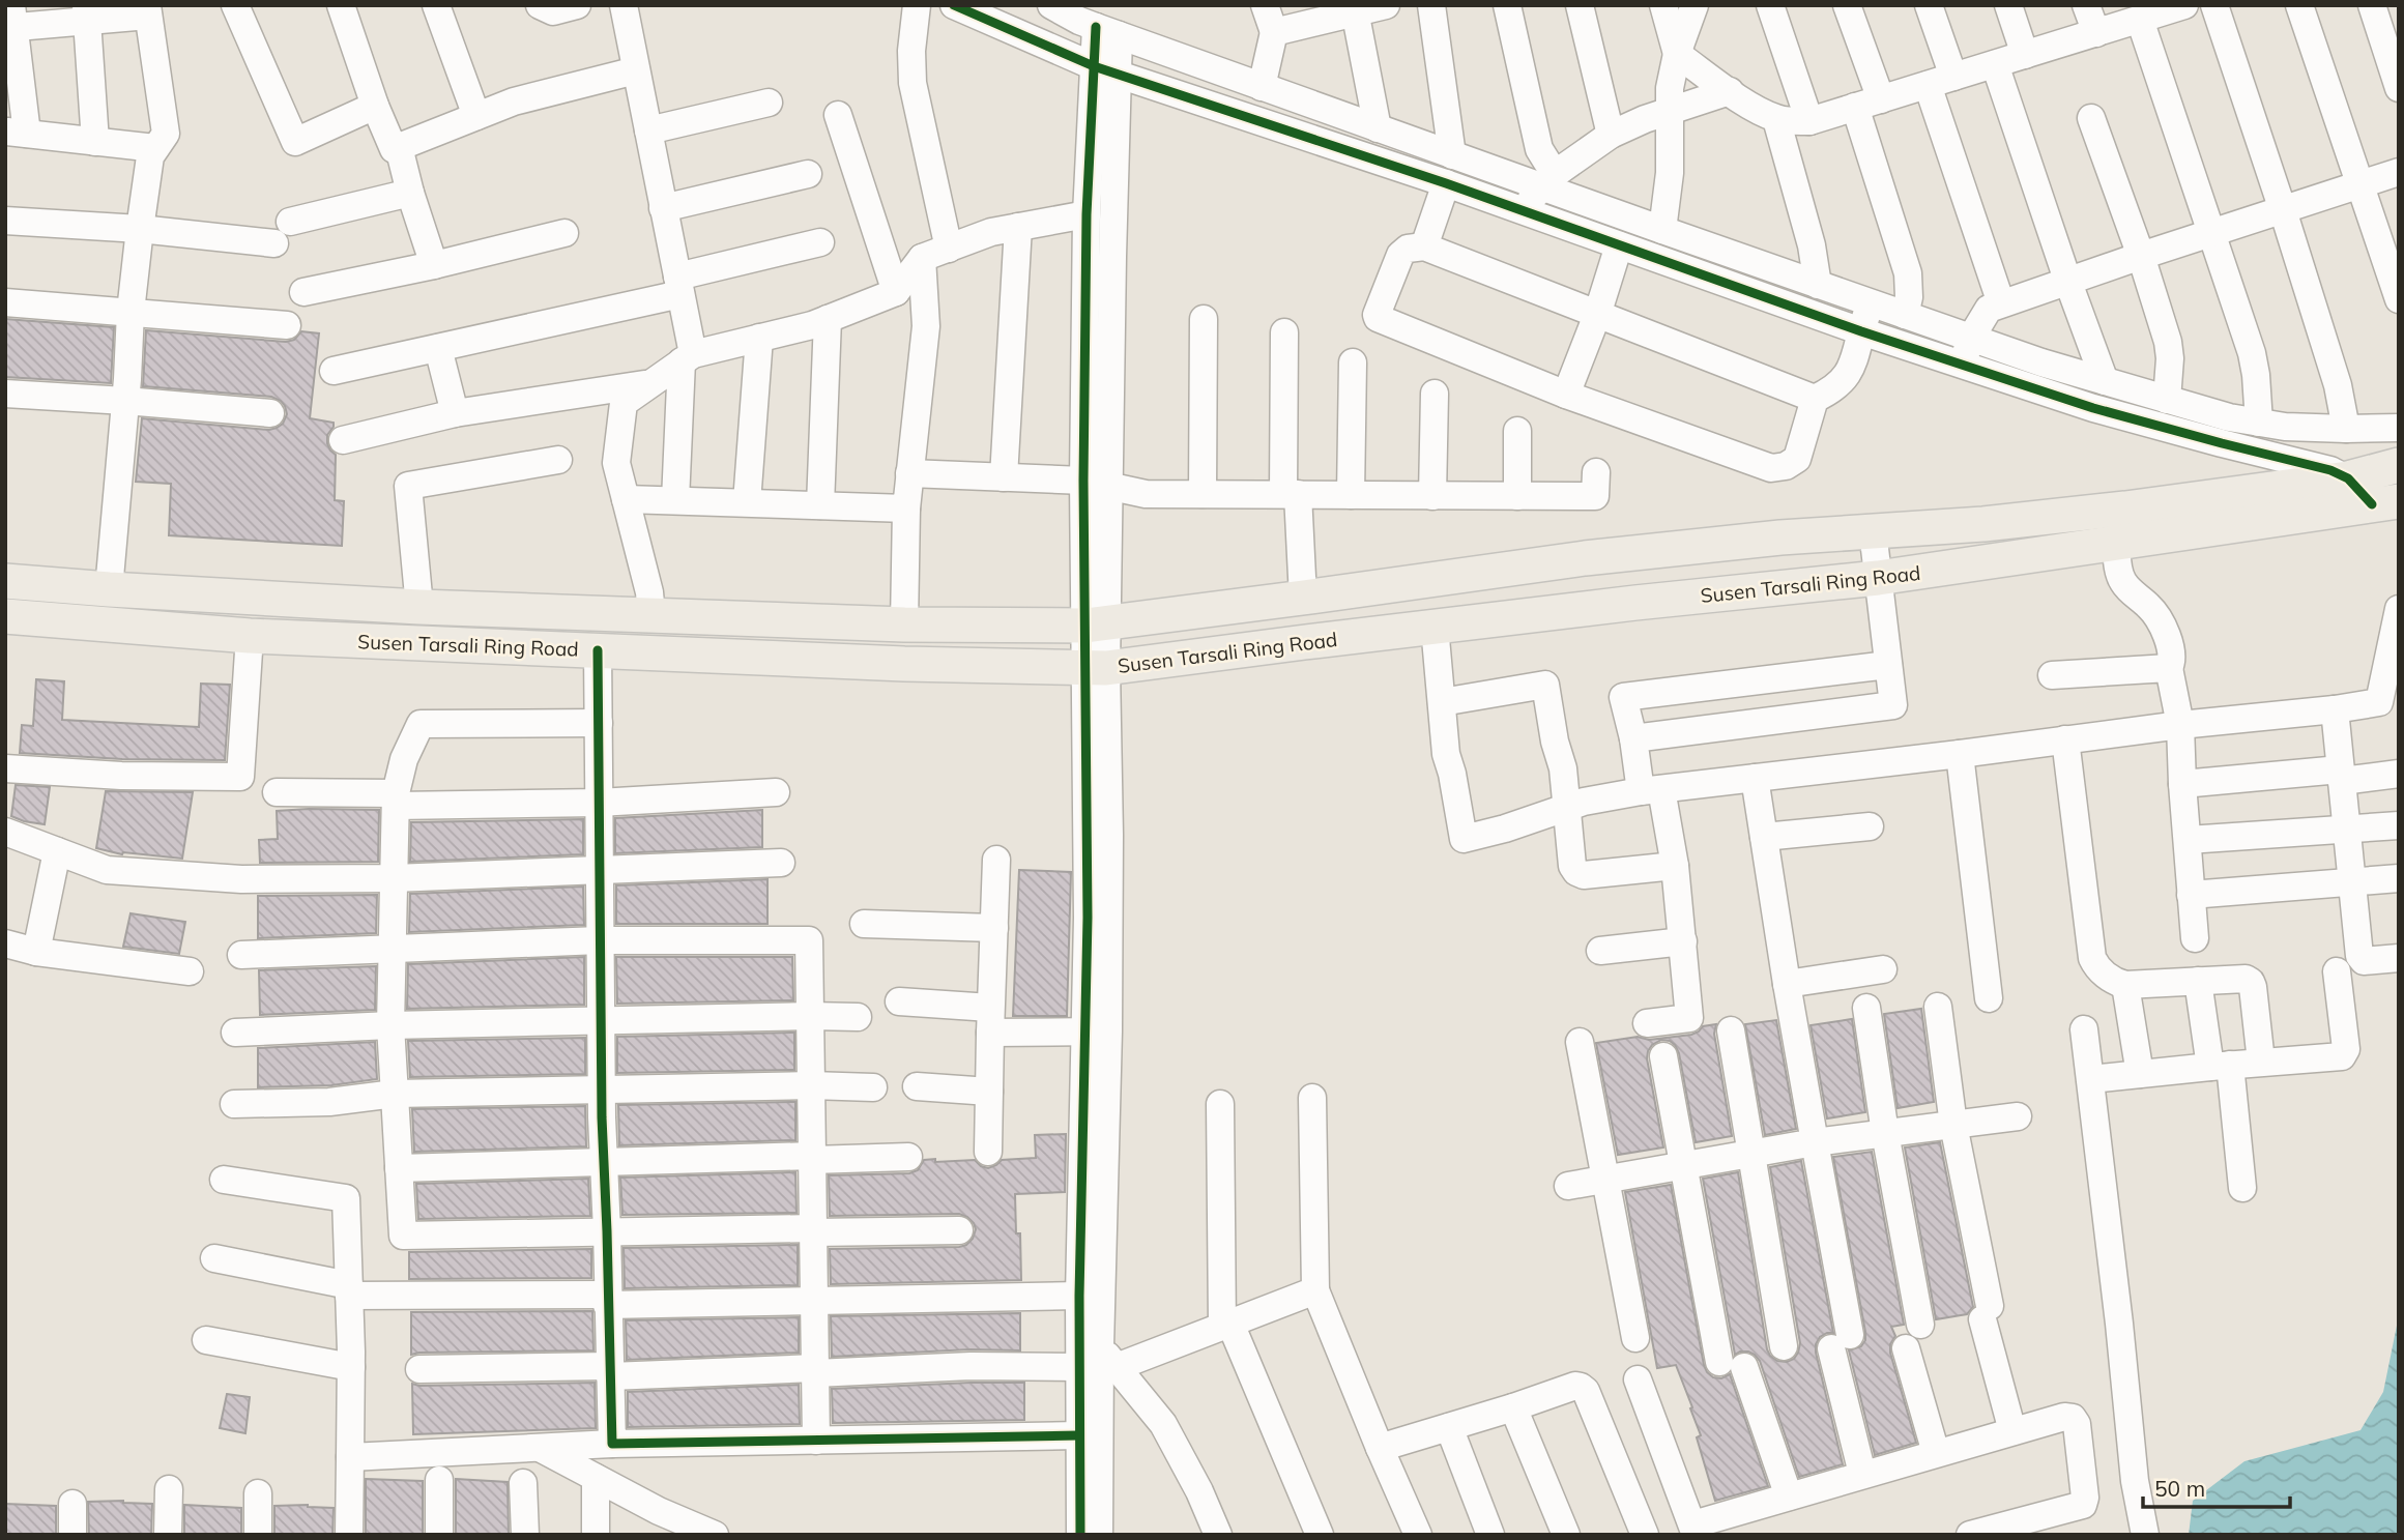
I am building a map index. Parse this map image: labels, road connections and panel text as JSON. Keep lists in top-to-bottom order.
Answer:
{
  "streets": {
    "main road": ["Susen Tarsali Ring Road"]
  },
  "scale_bar": "50 m"
}
